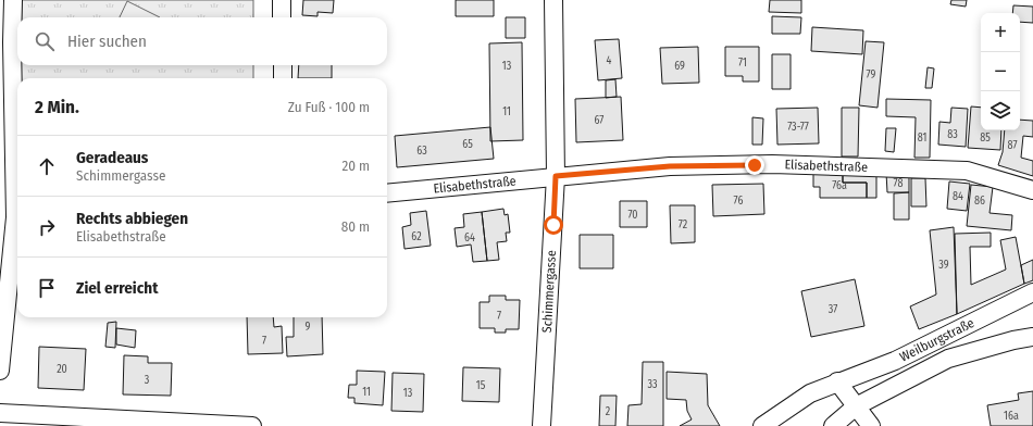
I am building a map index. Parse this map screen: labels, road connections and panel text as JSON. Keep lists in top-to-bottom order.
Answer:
{
  "streets": {
    "street": ["Elisabethstraße", "Schimmergasse", "Weilburgstraße"]
  },
  "crossings": [
    ["Elisabethstraße", "Schimmergasse"]
  ],
  "house_numbers": [
    "4",
    "71",
    "13",
    "69",
    "79",
    "11",
    "67",
    "73-77",
    "83",
    "81",
    "85",
    "65",
    "87",
    "63",
    "78",
    "76a",
    "84",
    "76",
    "86",
    "70",
    "72",
    "62",
    "64",
    "39",
    "37",
    "7",
    "9",
    "7",
    "20",
    "3",
    "33",
    "15",
    "11",
    "13",
    "2",
    "16a"
  ],
  "page": {
    "map_buttons": ["+", "−"],
    "search": "Hier suchen",
    "heading": ["2 Min.", "Zu Fuß · 100 m"],
    "list": [
      ["Geradeaus", "Schimmergasse", "20 m"],
      ["Rechts abbiegen", "Elisabethstraße", "80 m"],
      "Ziel erreicht"
    ]
  }
}
